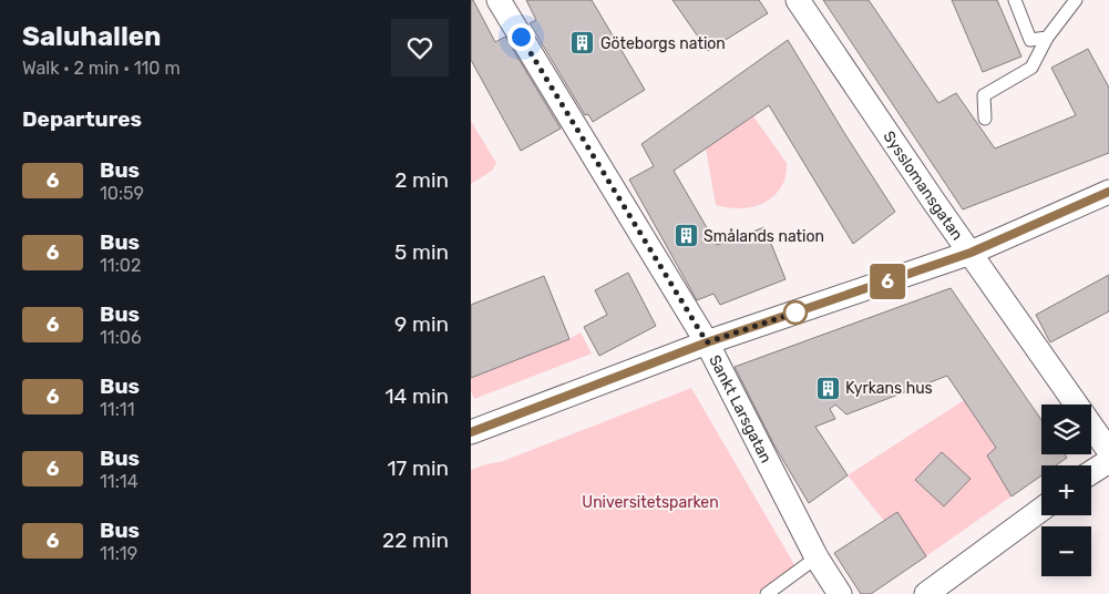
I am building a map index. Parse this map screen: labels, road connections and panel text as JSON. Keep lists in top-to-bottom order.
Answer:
{
  "streets": {
    "street": ["Sysslomansgatan", "Sankt Larsgatan"]
  },
  "parks": ["Universitetsparken"],
  "places": {
    "building": ["Göteborgs nation", "Smålands nation", "Kyrkans hus"]
  },
  "lines": ["bus line 6"],
  "page": {
    "heading": [
      ["Saluhallen", "Walk · 2 min · 110 m"],
      "Departures"
    ],
    "on_map": "6",
    "list": [
      {
        "mark": "6",
        "name": "Bus",
        "note": "10:59",
        "value": "2 min"
      },
      {
        "mark": "6",
        "name": "Bus",
        "note": "11:02",
        "value": "5 min"
      },
      {
        "mark": "6",
        "name": "Bus",
        "note": "11:06",
        "value": "9 min"
      },
      {
        "mark": "6",
        "name": "Bus",
        "note": "11:11",
        "value": "14 min"
      },
      {
        "mark": "6",
        "name": "Bus",
        "note": "11:14",
        "value": "17 min"
      },
      {
        "mark": "6",
        "name": "Bus",
        "note": "11:19",
        "value": "22 min"
      }
    ],
    "map_buttons": ["+", "−"]
  }
}
